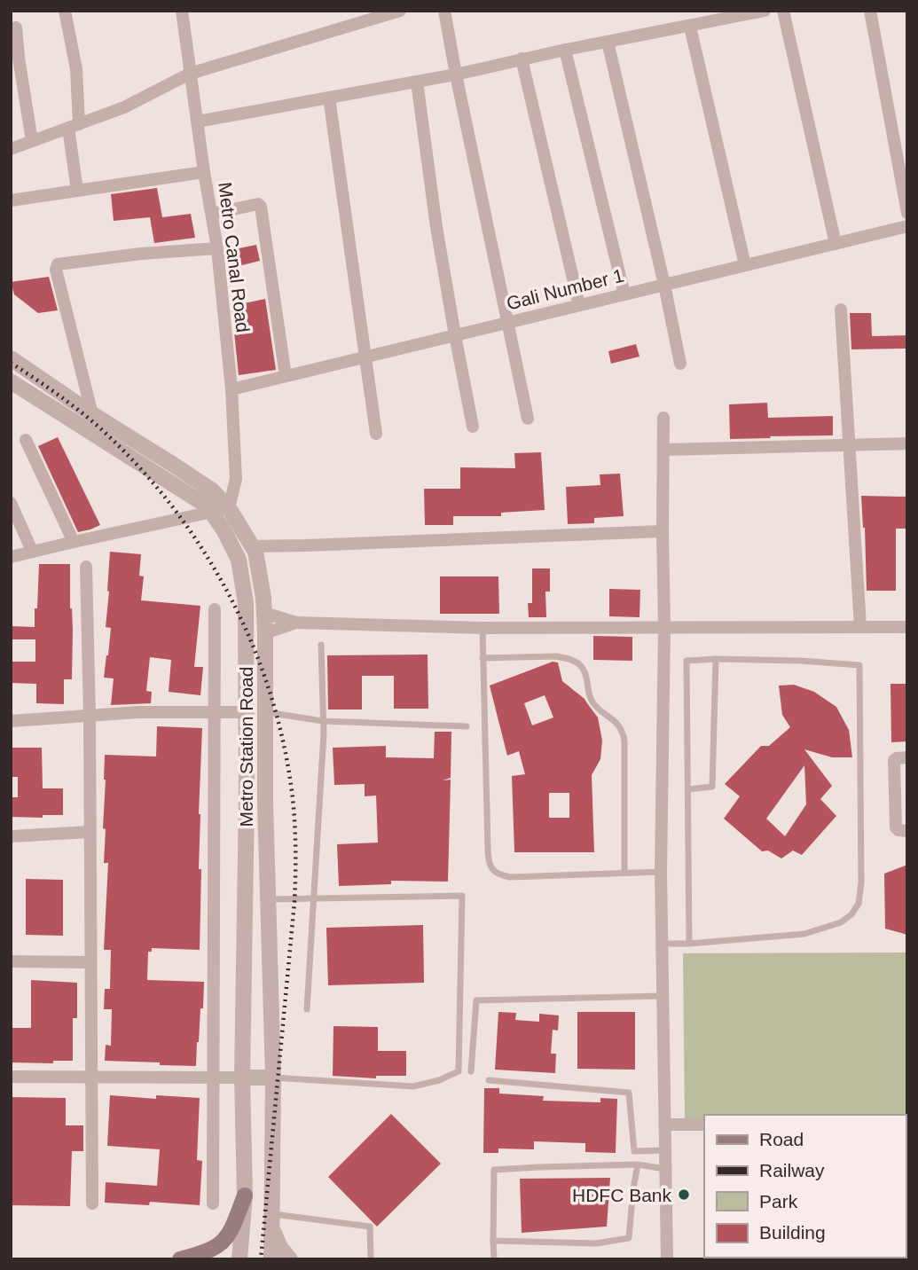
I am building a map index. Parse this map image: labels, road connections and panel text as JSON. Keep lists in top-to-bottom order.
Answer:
{
  "streets": {
    "street": ["Metro Canal Road", "Gali Number 1", "Metro Station Road"]
  },
  "crossings": [
    ["Metro Canal Road", "Gali Number 1"],
    ["Metro Canal Road", "Metro Station Road"]
  ],
  "places": ["HDFC Bank"],
  "legend": [
    "Road",
    "Railway",
    "Park",
    "Building"
  ]
}
